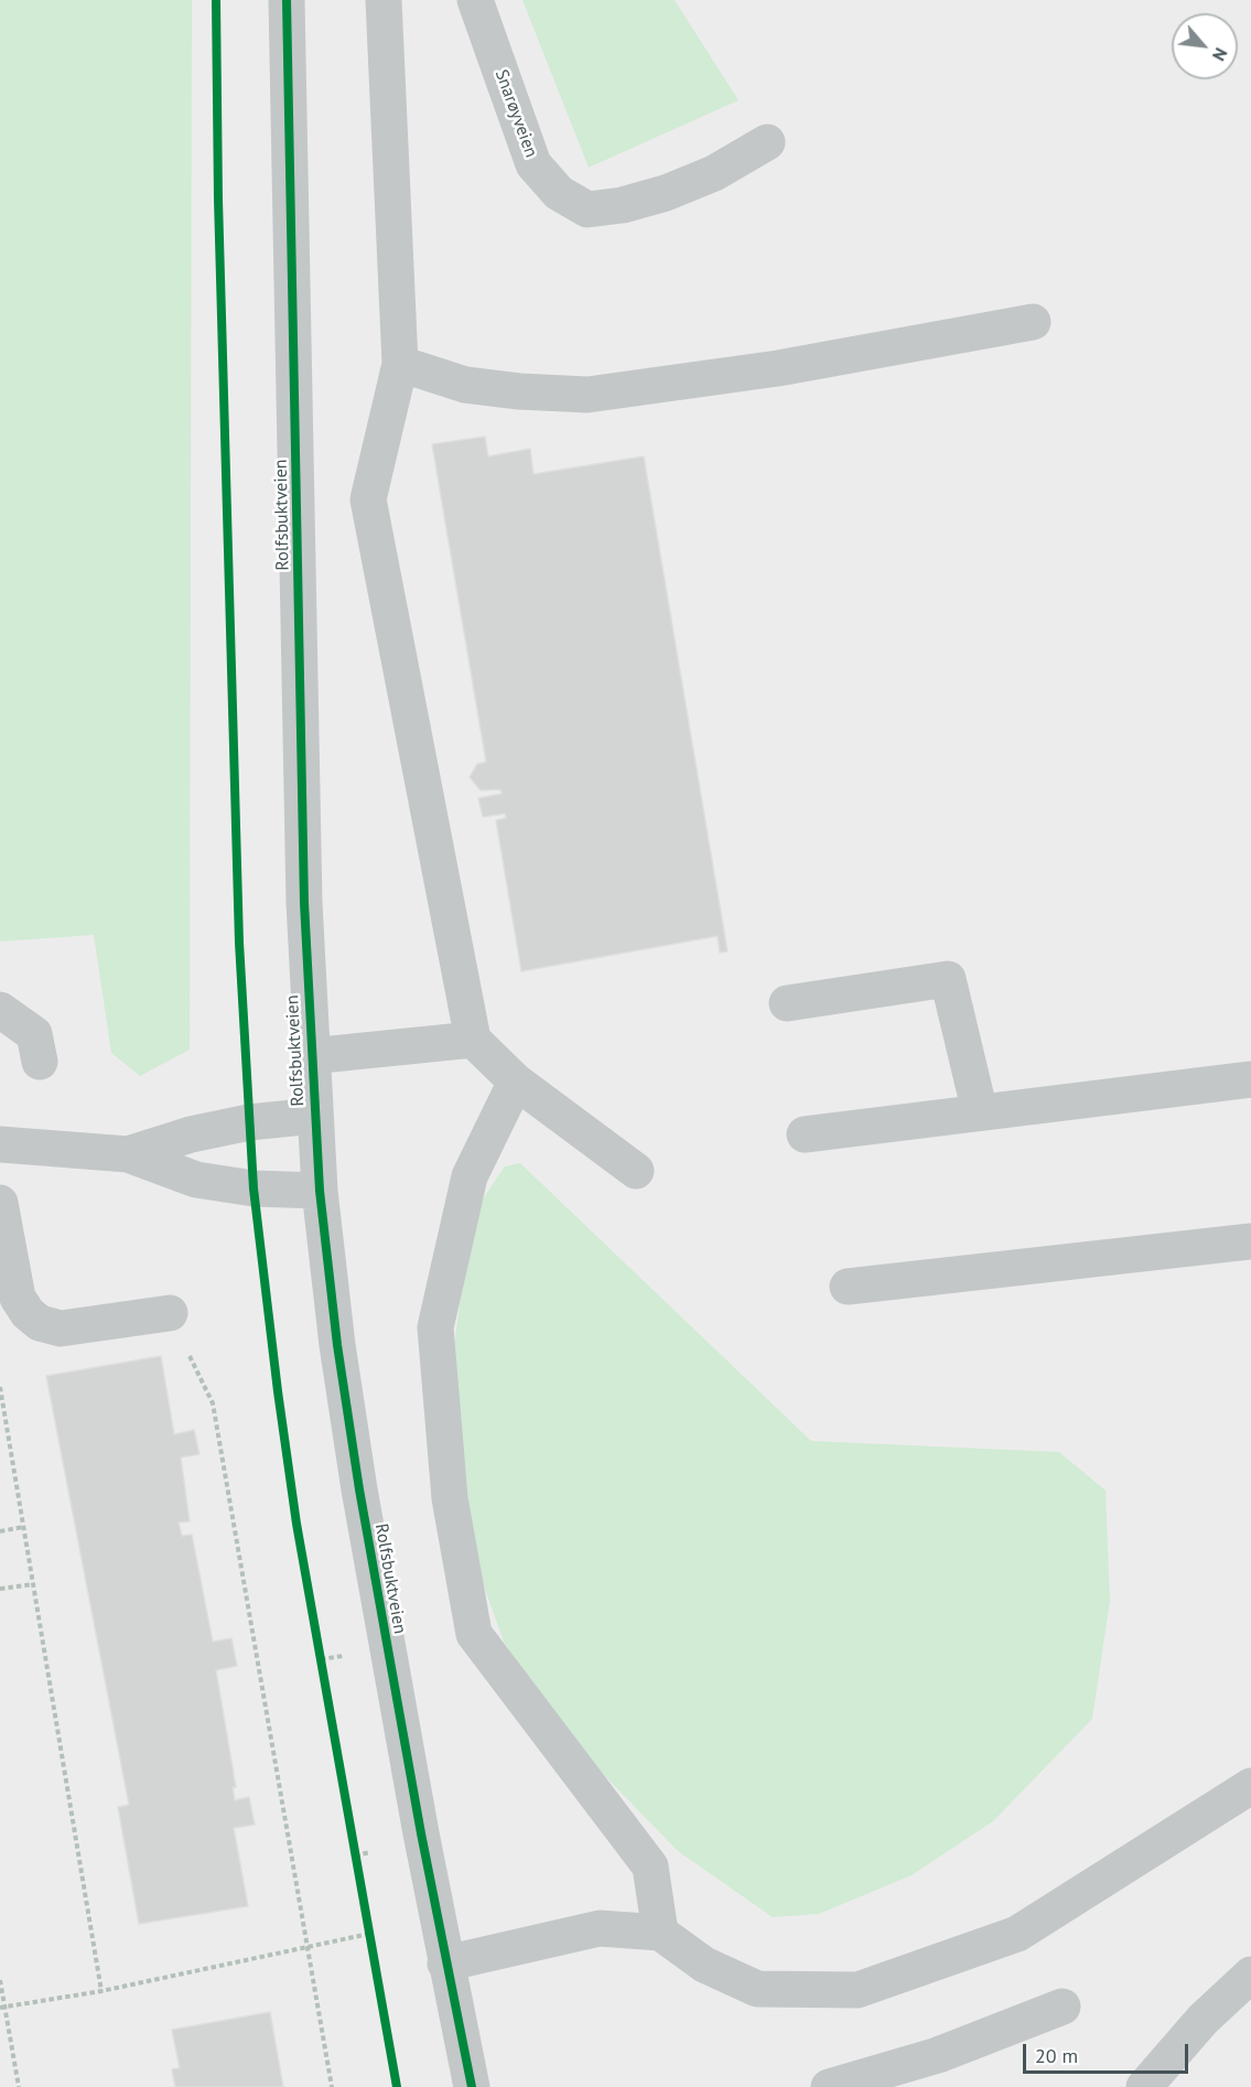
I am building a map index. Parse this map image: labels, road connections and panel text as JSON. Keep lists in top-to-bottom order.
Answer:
{
  "streets": {
    "street": ["Snarøyveien", "Rolfsbuktveien"]
  },
  "scale_bar": "20 m",
  "north": "bottom right"
}
